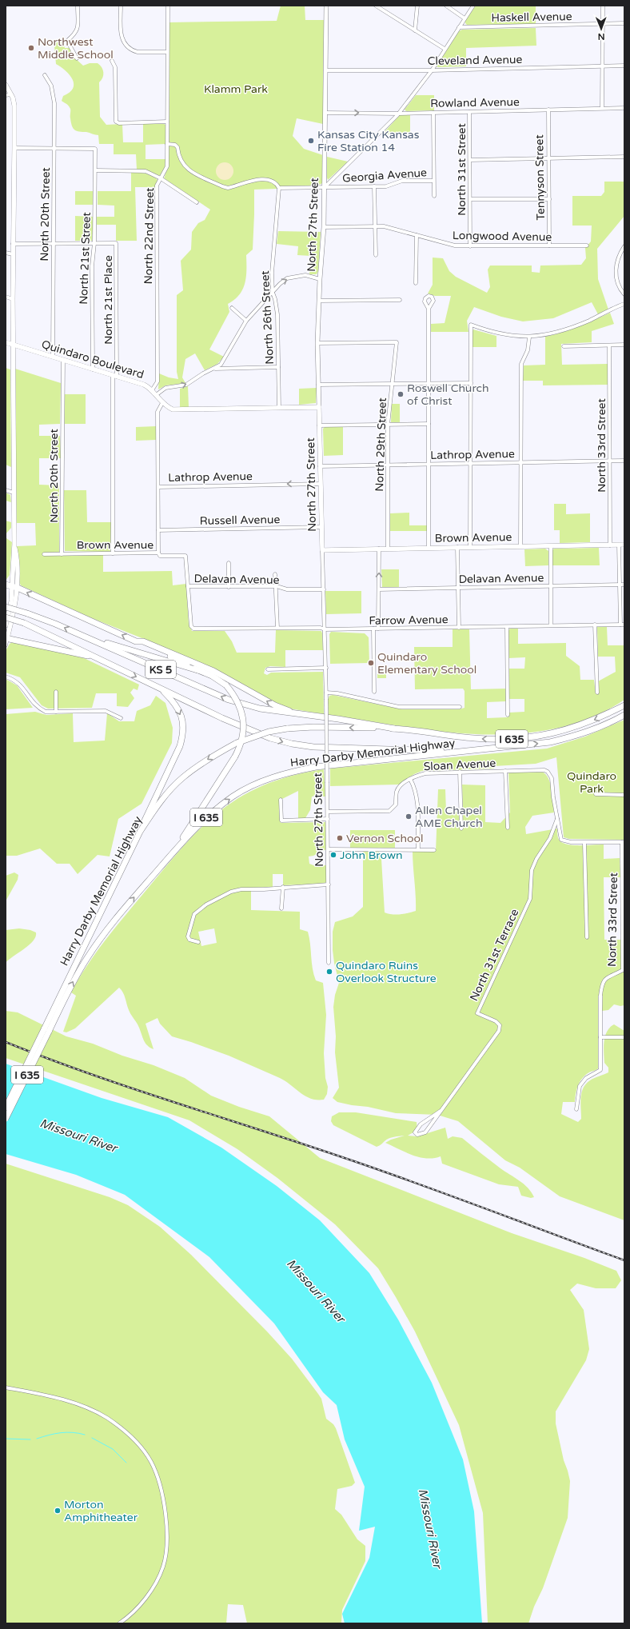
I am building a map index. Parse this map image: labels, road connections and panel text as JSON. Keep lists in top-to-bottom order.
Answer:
{
  "streets": {
    "highway": ["KS 5", "I 635", "Harry Darby Memorial Highway"],
    "main road": ["North 27th Street", "Quindaro Boulevard", "Brown Avenue"],
    "street": [
      "Haskell Avenue",
      "Cleveland Avenue",
      "Rowland Avenue",
      "North 31st Street",
      "Georgia Avenue",
      "Tennyson Street",
      "North 20th Street",
      "North 22nd Street",
      "Longwood Avenue",
      "North 21st Street",
      "North 21st Place",
      "North 26th Street",
      "North 29th Street",
      "North 33rd Street",
      "Lathrop Avenue",
      "Russell Avenue",
      "Delavan Avenue",
      "Farrow Avenue",
      "Sloan Avenue",
      "North 31st Terrace"
    ]
  },
  "crossings": [
    ["Cleveland Avenue", "North 27th Street"],
    ["Rowland Avenue", "North 31st Street"],
    ["Rowland Avenue", "Tennyson Street"],
    ["Rowland Avenue", "North 27th Street"],
    ["North 31st Street", "Longwood Avenue"],
    ["Georgia Avenue", "North 27th Street"],
    ["Georgia Avenue", "North 26th Street"],
    ["Tennyson Street", "Longwood Avenue"],
    ["North 20th Street", "North 21st Street"],
    ["North 20th Street", "Quindaro Boulevard"],
    ["North 20th Street", "Brown Avenue"],
    ["North 27th Street", "Longwood Avenue"],
    ["North 27th Street", "Quindaro Boulevard"],
    ["North 27th Street", "North 29th Street"],
    ["North 27th Street", "Lathrop Avenue"],
    ["North 27th Street", "Russell Avenue"],
    ["North 27th Street", "Brown Avenue"],
    ["North 27th Street", "Delavan Avenue"],
    ["North 27th Street", "Farrow Avenue"],
    ["North 27th Street", "Sloan Avenue"],
    ["North 22nd Street", "Quindaro Boulevard"],
    ["North 21st Street", "North 21st Place"],
    ["North 21st Street", "Quindaro Boulevard"],
    ["North 21st Place", "Quindaro Boulevard"],
    ["North 26th Street", "Quindaro Boulevard"],
    ["North 29th Street", "Lathrop Avenue"],
    ["North 29th Street", "Brown Avenue"],
    ["North 33rd Street", "Lathrop Avenue"],
    ["North 33rd Street", "Brown Avenue"],
    ["Brown Avenue", "Delavan Avenue"],
    ["Brown Avenue", "Farrow Avenue"],
    ["Delavan Avenue", "Farrow Avenue"],
    ["KS 5", "Harry Darby Memorial Highway"],
    ["Sloan Avenue", "North 31st Terrace"]
  ],
  "water": ["Missouri River"],
  "parks": ["Klamm Park", "Quindaro Park"],
  "places": [
    "Northwest Middle School",
    "Kansas City Kansas Fire Station 14",
    "Roswell Church of Christ",
    "Quindaro Elementary School",
    "Allen Chapel AME Church",
    "Vernon School",
    "John Brown",
    "Quindaro Ruins Overlook Structure",
    "Morton Amphitheater"
  ],
  "north": "bottom"
}
